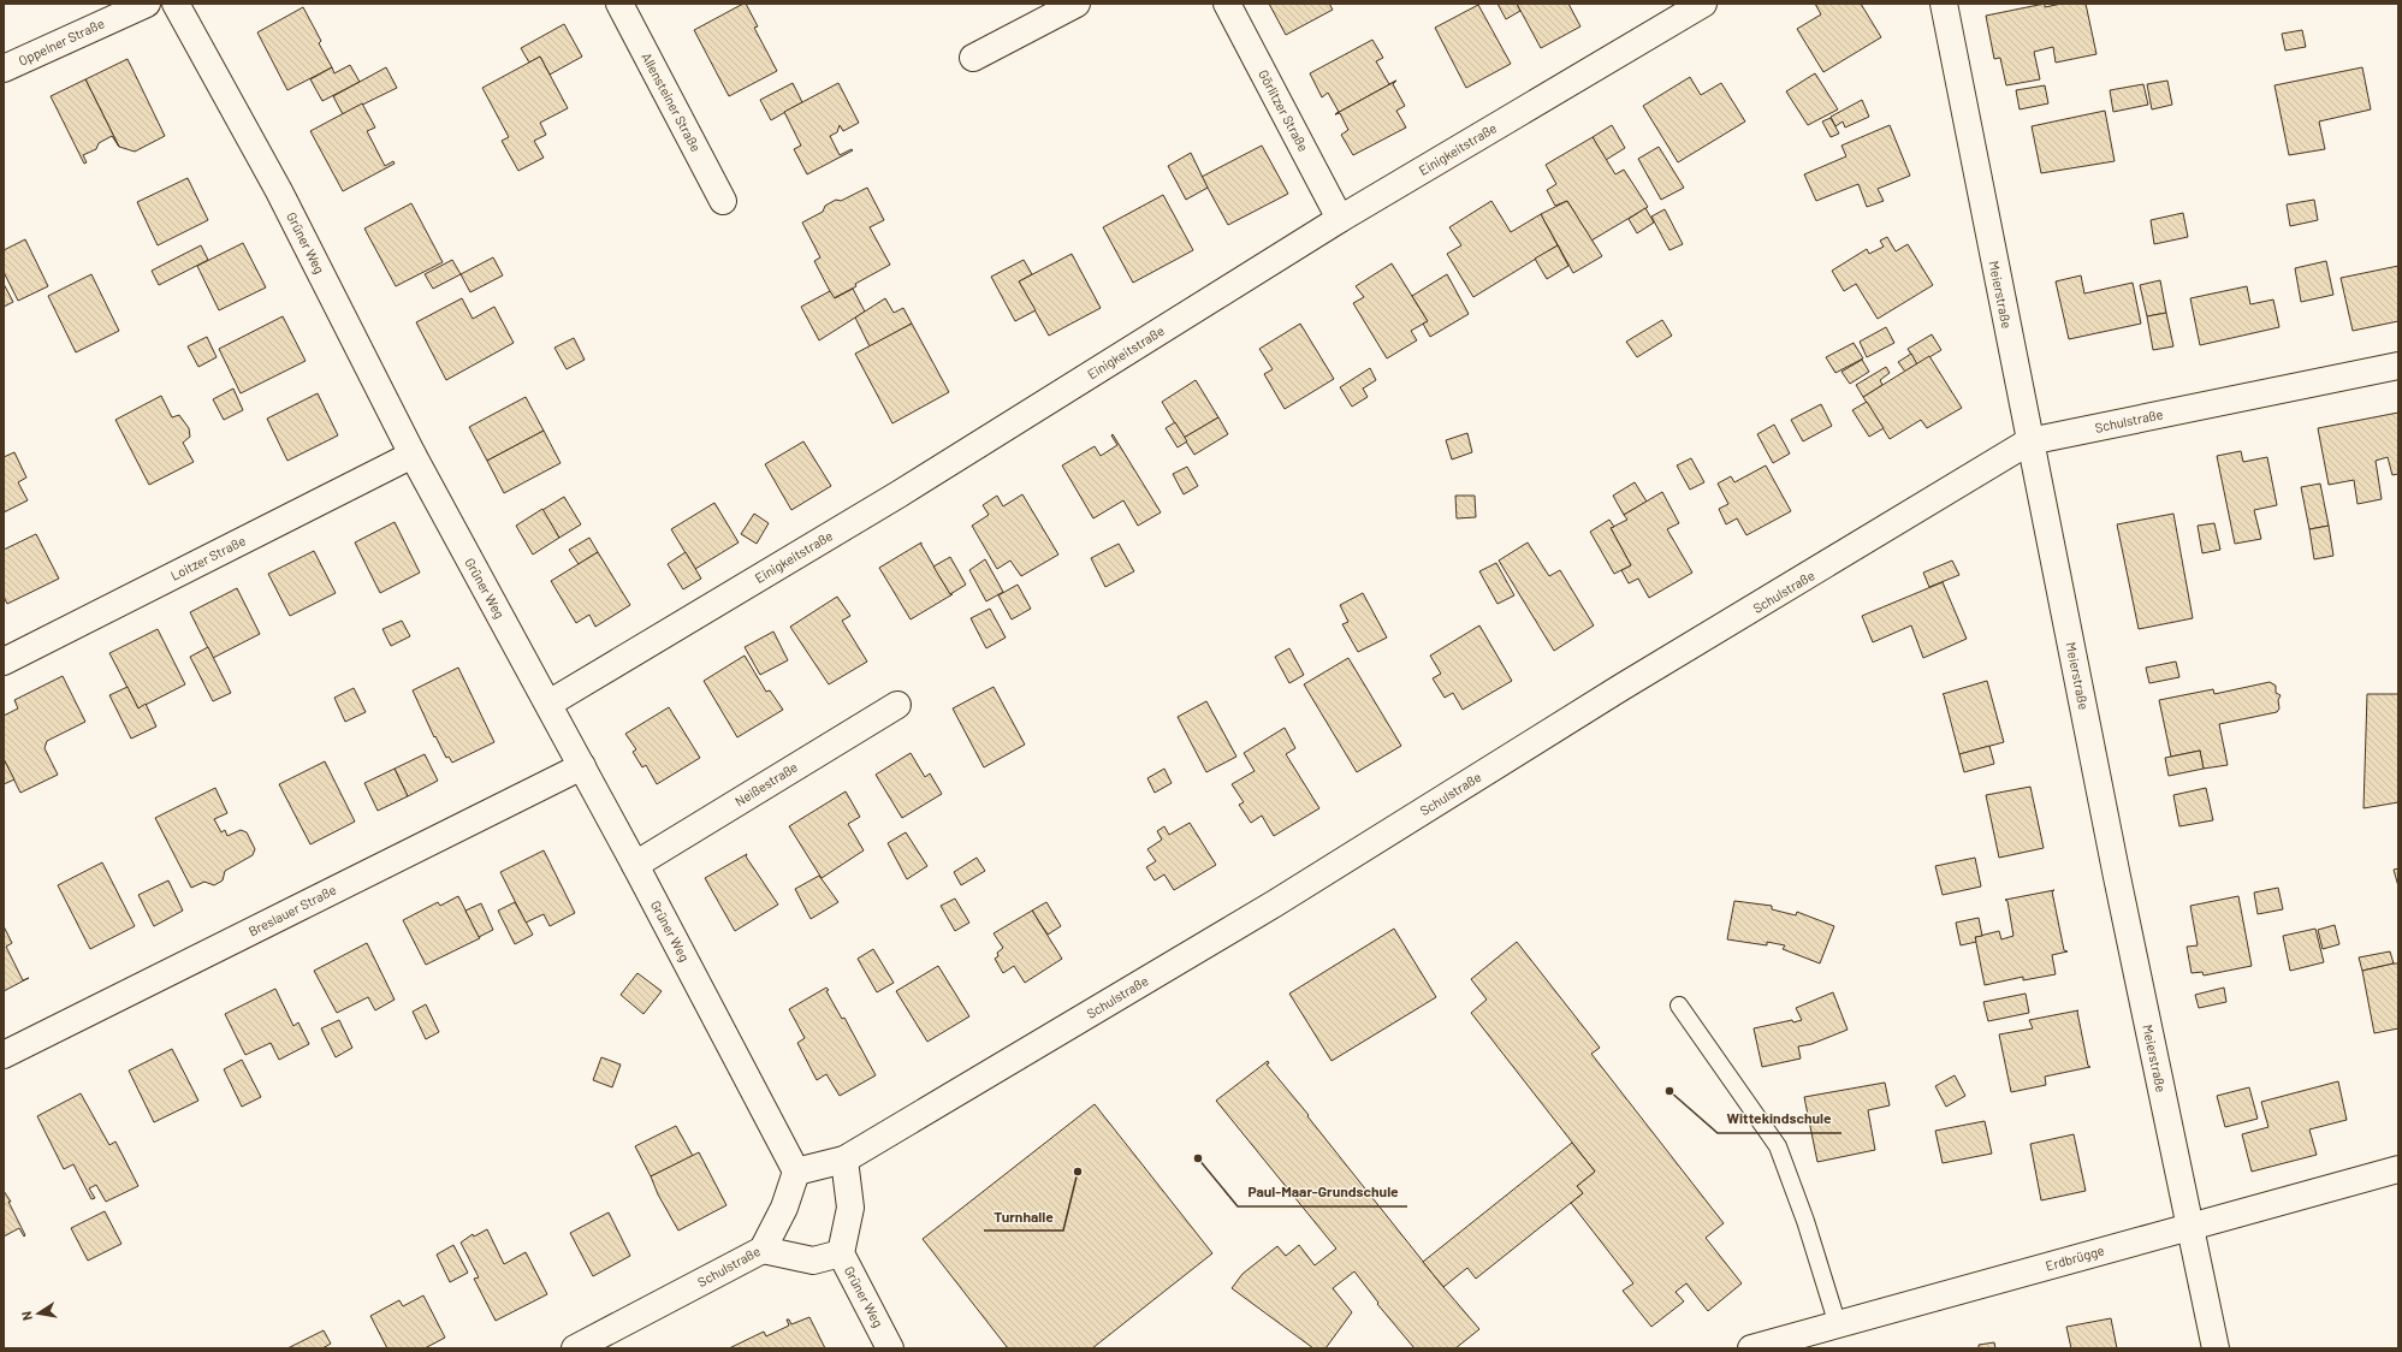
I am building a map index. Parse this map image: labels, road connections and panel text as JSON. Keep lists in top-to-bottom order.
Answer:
{
  "streets": {
    "street": [
      "Oppelner Straße",
      "Allensteiner Straße",
      "Görlitzer Straße",
      "Einigkeitstraße",
      "Grüner Weg",
      "Meierstraße",
      "Schulstraße",
      "Loitzer Straße",
      "Neißestraße",
      "Breslauer Straße",
      "Erdbrügge"
    ]
  },
  "crossings": [
    ["Görlitzer Straße", "Einigkeitstraße"],
    ["Einigkeitstraße", "Grüner Weg"],
    ["Grüner Weg", "Schulstraße"],
    ["Grüner Weg", "Loitzer Straße"],
    ["Grüner Weg", "Neißestraße"],
    ["Grüner Weg", "Breslauer Straße"],
    ["Meierstraße", "Schulstraße"],
    ["Meierstraße", "Erdbrügge"]
  ],
  "places": ["Wittekindschule", "Paul-Maar-Grundschule", "Turnhalle"],
  "north": "left"
}
